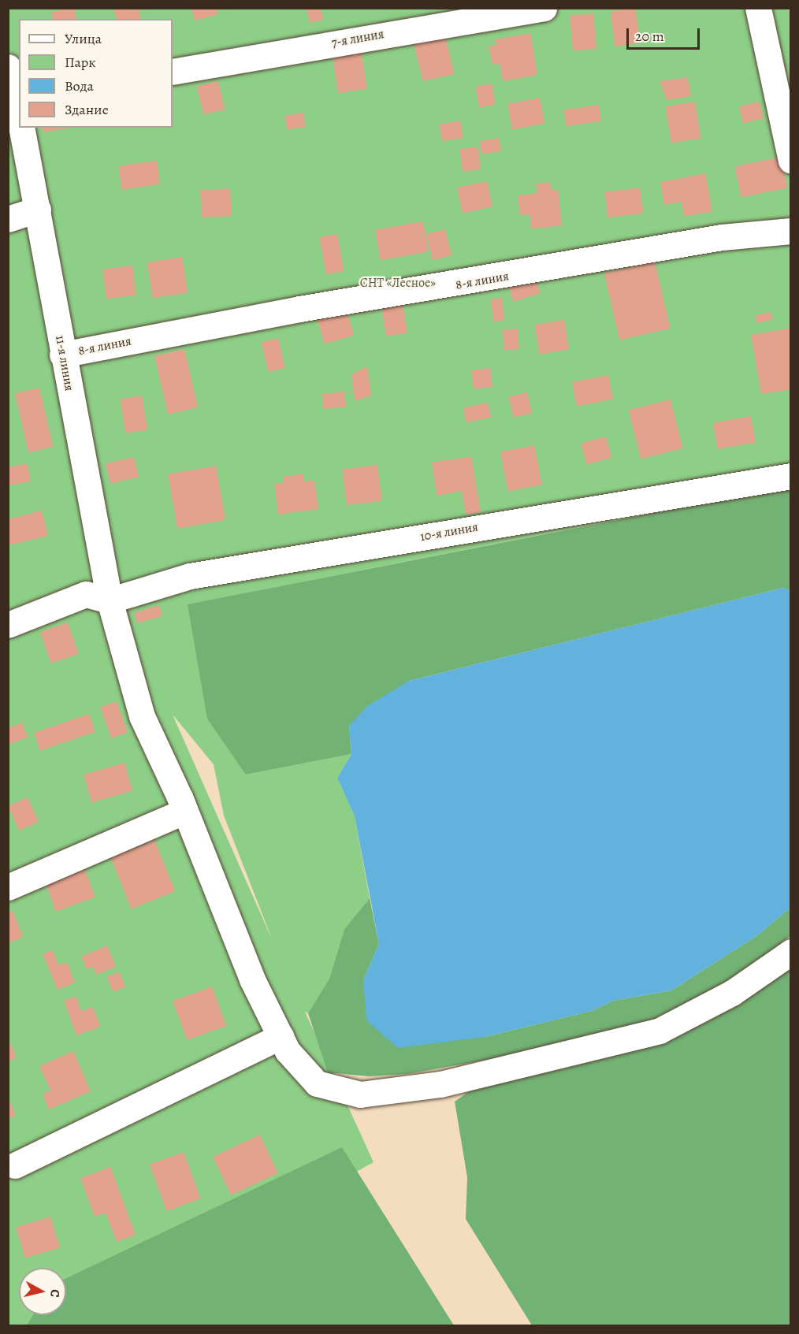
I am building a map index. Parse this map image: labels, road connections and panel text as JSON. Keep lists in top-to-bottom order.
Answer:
{
  "streets": {
    "street": [
      "7-я линия",
      "8-я линия",
      "11-я линия",
      "10-я линия"
    ]
  },
  "crossings": [
    ["8-я линия", "11-я линия"],
    ["11-я линия", "10-я линия"]
  ],
  "parks": ["СНТ «Лесное»"],
  "legend": [
    "Улица",
    "Парк",
    "Вода",
    "Здание"
  ],
  "scale_bar": "20 m",
  "north": "right"
}
